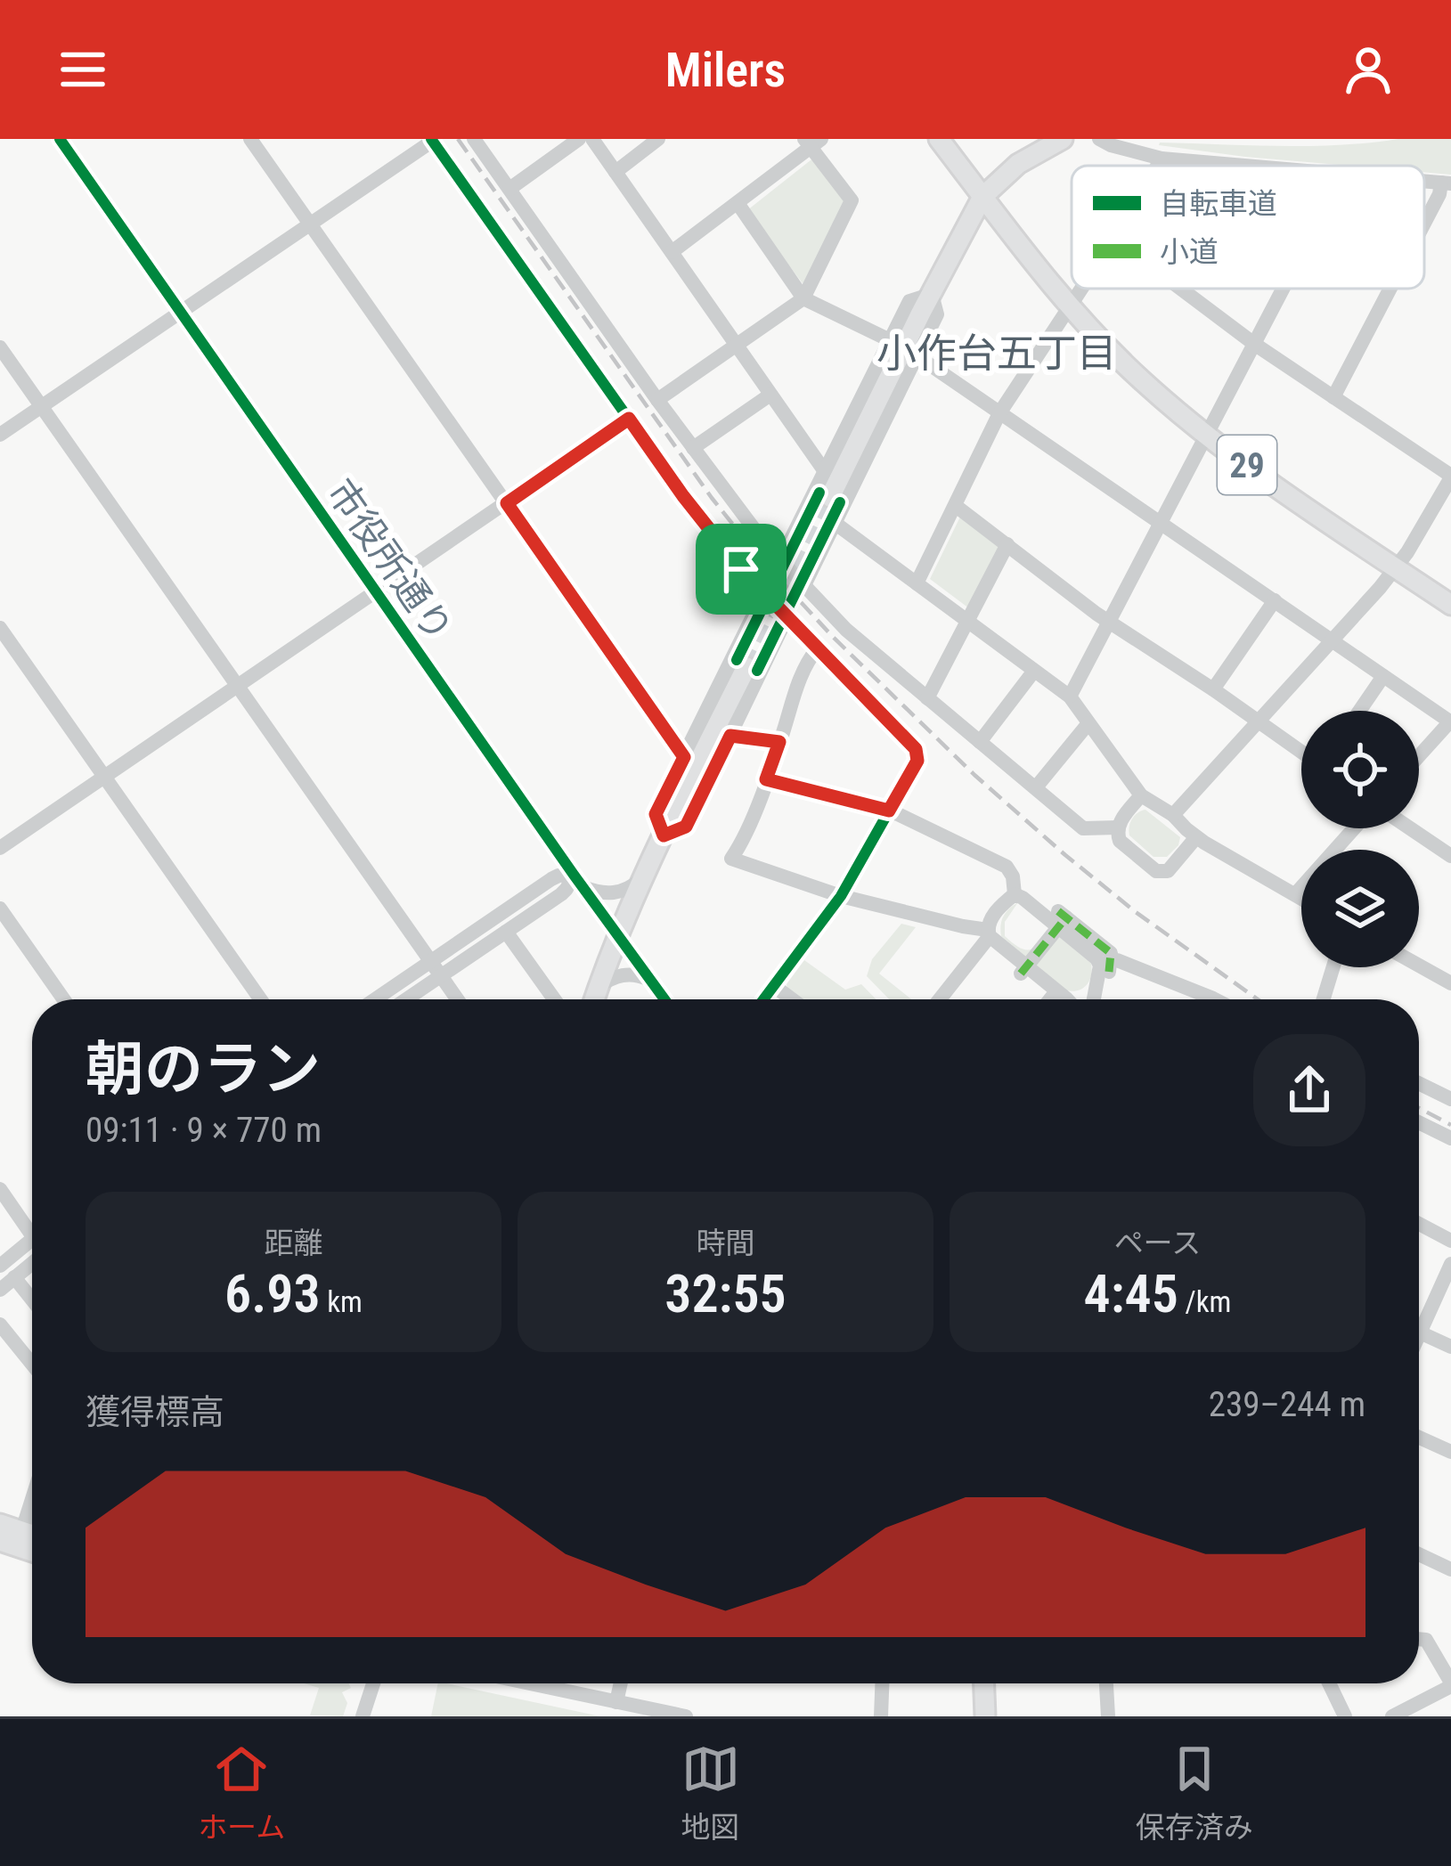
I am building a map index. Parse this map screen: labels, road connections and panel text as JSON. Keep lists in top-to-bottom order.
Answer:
{
  "streets": {
    "main road": ["29"],
    "street": ["市役所通り"]
  },
  "districts": ["小作台五丁目"],
  "legend": ["自転車道", "小道"],
  "page": {
    "header": "Milers",
    "heading": ["朝のラン", "09:11 · 9 × 770 m"],
    "stats": [
      ["距離", "6.93 km"],
      ["時間", "32:55"],
      ["ペース", "4:45 /km"]
    ],
    "chart": ["獲得標高", "239–244 m"],
    "tabs": ["ホーム", "地図", "保存済み"]
  }
}
